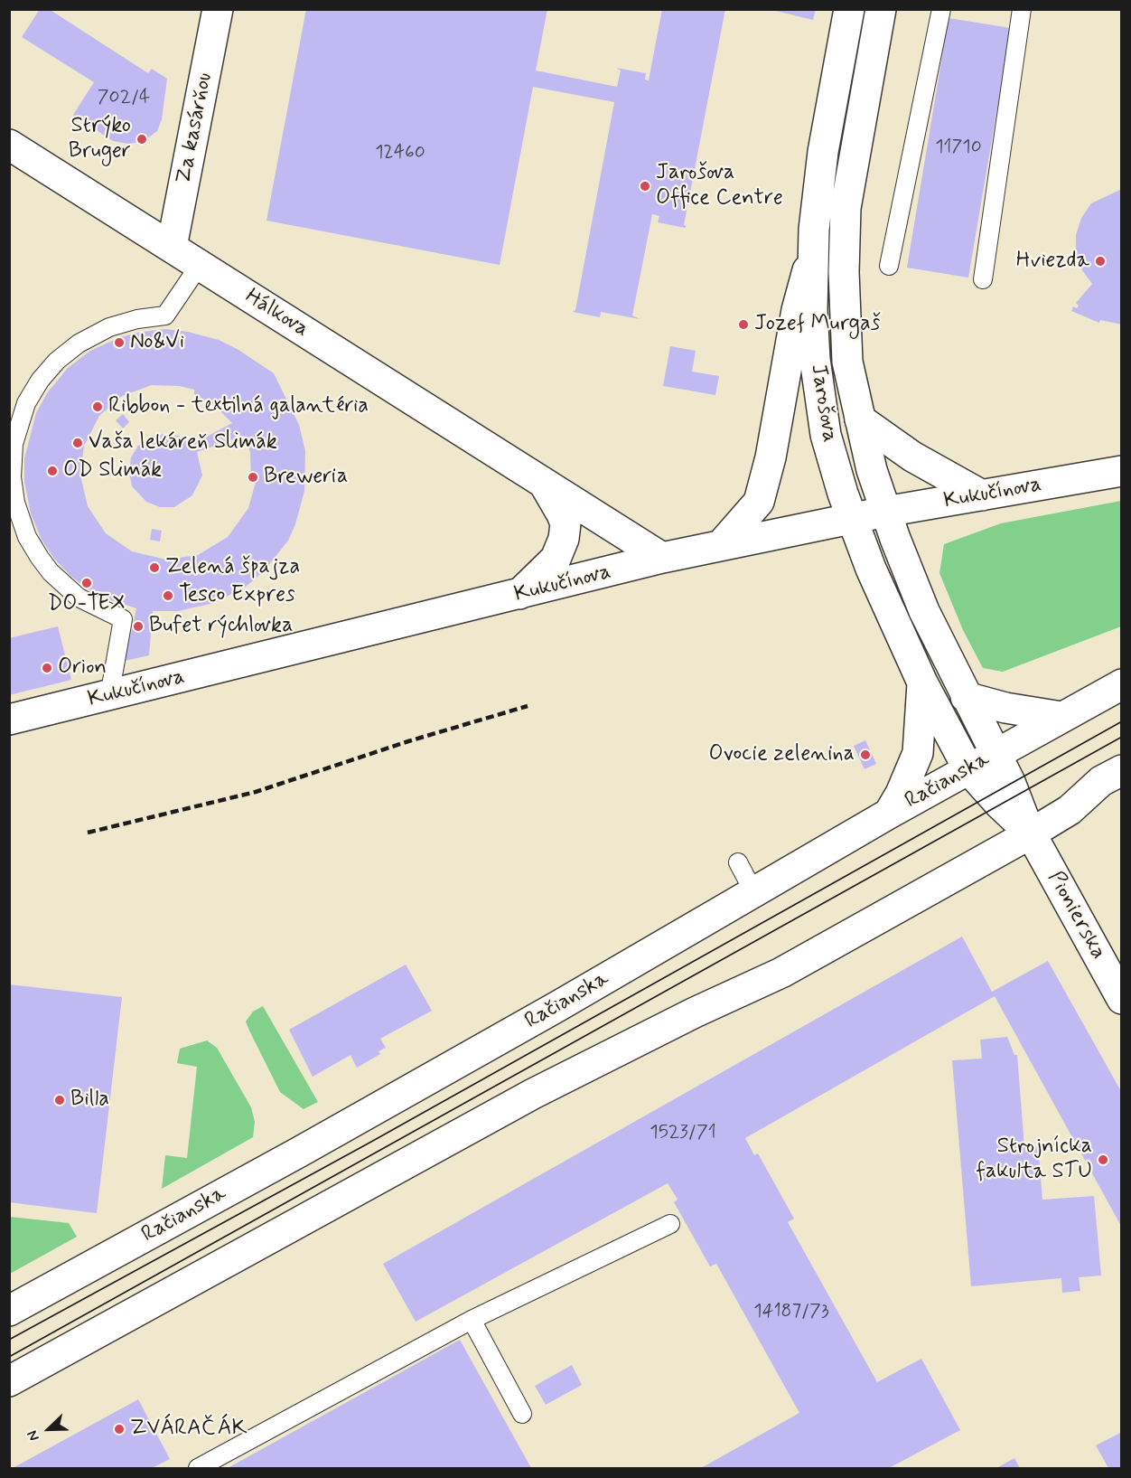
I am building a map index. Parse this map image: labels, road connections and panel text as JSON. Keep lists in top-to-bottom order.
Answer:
{
  "streets": {
    "main road": [
      "Za kasárňou",
      "Hálkova",
      "Jarošova",
      "Kukučínova",
      "Račianska",
      "Pionierska"
    ]
  },
  "crossings": [
    ["Za kasárňou", "Hálkova"],
    ["Hálkova", "Kukučínova"],
    ["Jarošova", "Kukučínova"],
    ["Jarošova", "Račianska"],
    ["Jarošova", "Pionierska"]
  ],
  "places": [
    "Strýko Bruger",
    "Jarošova Office Centre",
    "Hviezda",
    "Jozef Murgaš",
    "No&Vi",
    "Ribbon - textilná galantéria",
    "Vaša lekáreň Slimák",
    "OD Slimák",
    "Breweria",
    "Zelená špajza",
    "DO-TEX",
    "Tesco Expres",
    "Bufet rýchlovka",
    "Orion",
    "Ovocie zelenina",
    "Billa",
    "Strojnícka fakulta STU",
    "ZVÁRAČÁK"
  ],
  "house_numbers": [
    "702/4",
    "11710",
    "12460",
    "1523/71",
    "14187/73"
  ],
  "north": "bottom left"
}
